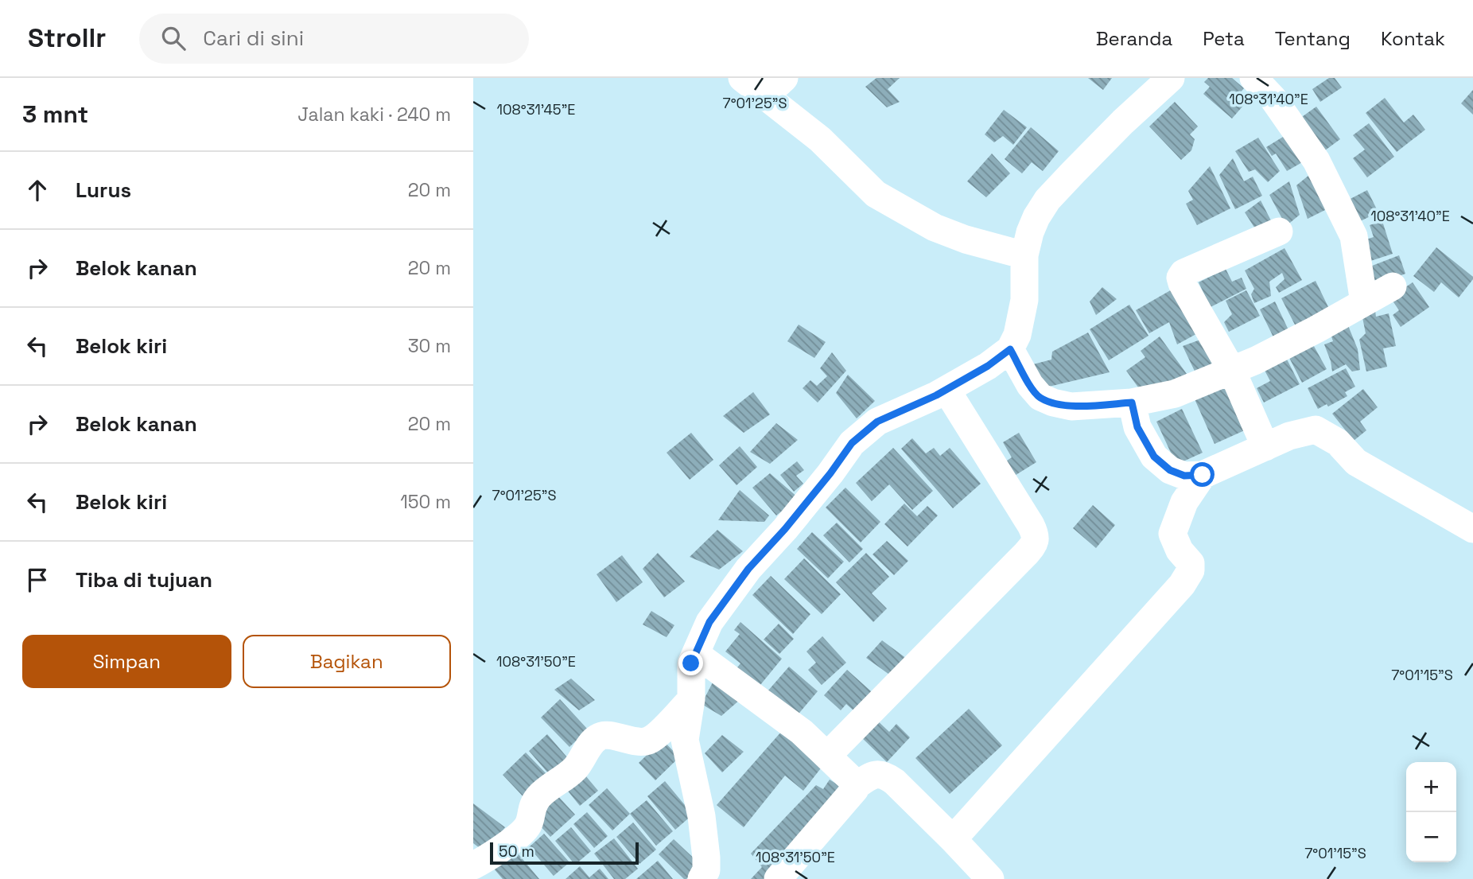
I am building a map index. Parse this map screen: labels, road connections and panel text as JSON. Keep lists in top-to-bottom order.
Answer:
{
  "scale_bar": "50 m",
  "page": {
    "header": "Strollr",
    "search": "Cari di sini",
    "nav": [
      "Beranda",
      "Peta",
      "Tentang",
      "Kontak"
    ],
    "heading": ["3 mnt", "Jalan kaki · 240 m"],
    "list": [
      ["Lurus", "20 m"],
      ["Belok kanan", "20 m"],
      ["Belok kiri", "30 m"],
      ["Belok kanan", "20 m"],
      ["Belok kiri", "150 m"],
      "Tiba di tujuan"
    ],
    "buttons": ["Simpan", "Bagikan"],
    "map_buttons": ["+", "−"],
    "scale": "50 m"
  },
  "coordinates": [
    "108°31'40\"E",
    "7°01'25\"S",
    "108°31'45\"E",
    "108°31'50\"E",
    "7°01'15\"S"
  ]
}
